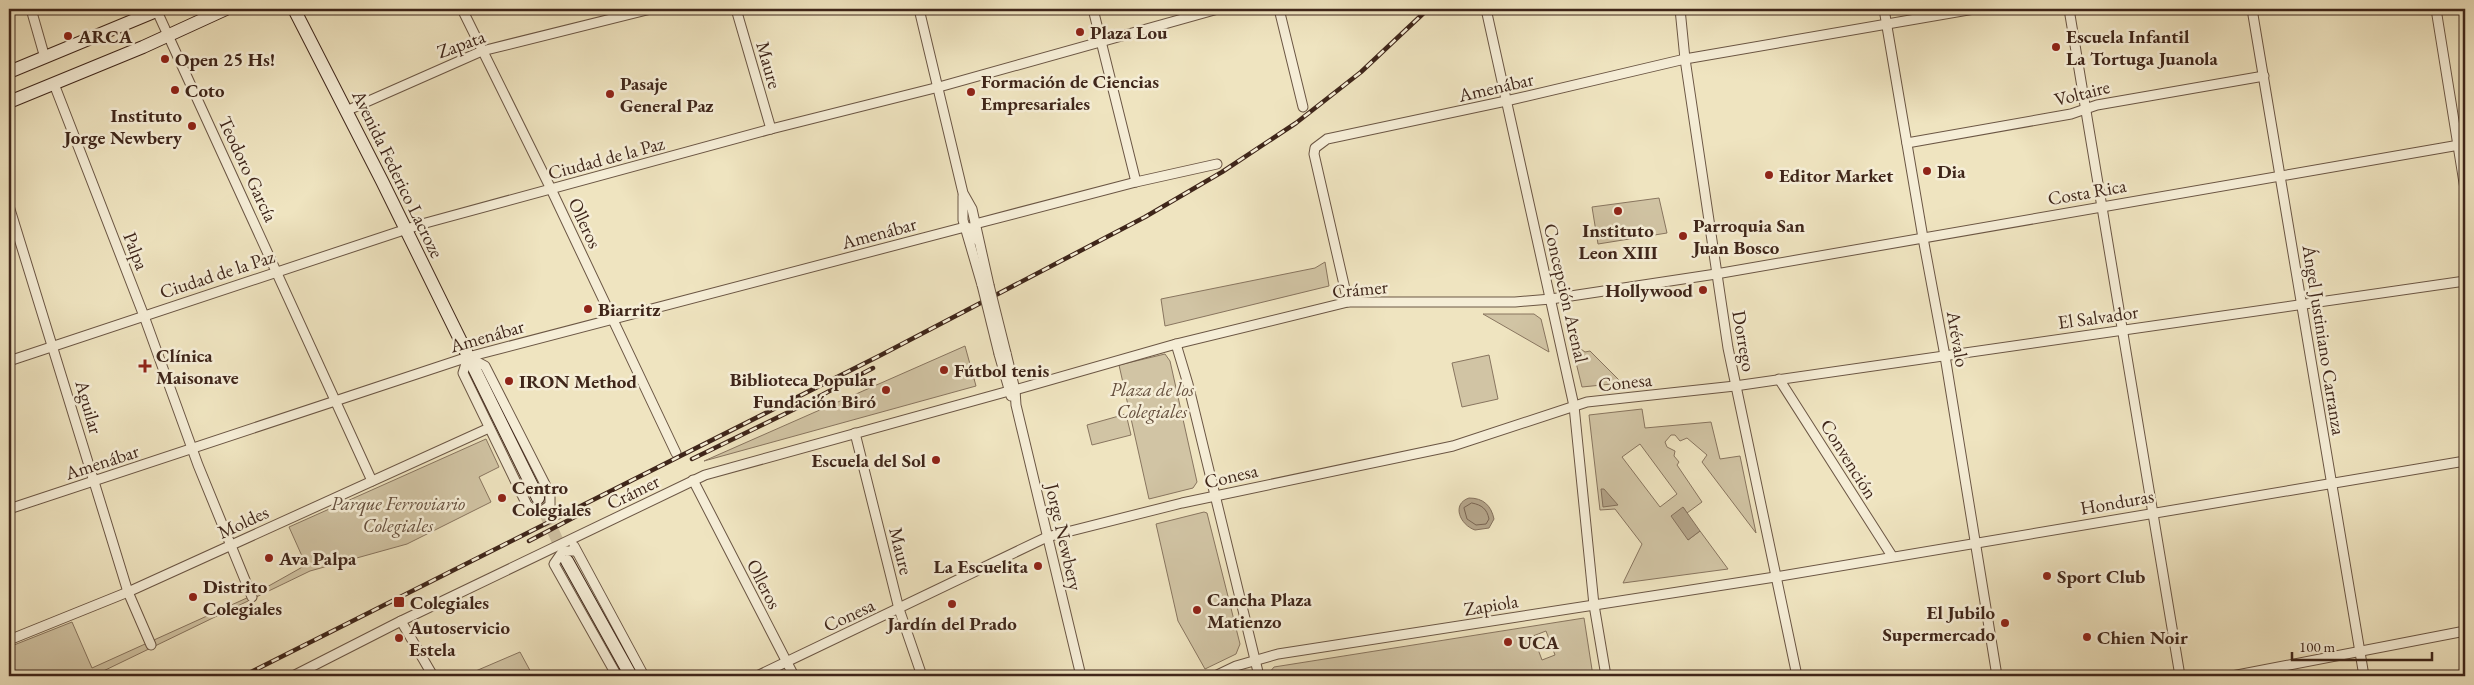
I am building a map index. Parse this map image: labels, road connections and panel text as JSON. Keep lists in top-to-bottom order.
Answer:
{
  "streets": {
    "main road": ["Avenida Federico Lacroze"],
    "street": [
      "Zapata",
      "Maure",
      "Amenábar",
      "Voltaire",
      "Ciudad de la Paz",
      "Teodoro García",
      "Costa Rica",
      "Olleros",
      "Palpa",
      "Crámer",
      "Concepción Arenal",
      "El Salvador",
      "Arévalo",
      "Ángel Justiniano Carranza",
      "Dorrego",
      "Conesa",
      "Aguilar",
      "Convención",
      "Honduras",
      "Moldes",
      "Jorge Newbery",
      "Zapiola"
    ]
  },
  "crossings": [
    ["Zapata", "Avenida Federico Lacroze"],
    ["Zapata", "Olleros"],
    ["Maure", "Ciudad de la Paz"],
    ["Maure", "Crámer"],
    ["Maure", "Conesa"],
    ["Amenábar", "Teodoro García"],
    ["Amenábar", "Avenida Federico Lacroze"],
    ["Amenábar", "Olleros"],
    ["Amenábar", "Palpa"],
    ["Amenábar", "Crámer"],
    ["Amenábar", "Concepción Arenal"],
    ["Amenábar", "Arévalo"],
    ["Amenábar", "Dorrego"],
    ["Amenábar", "Aguilar"],
    ["Voltaire", "Arévalo"],
    ["Voltaire", "Ángel Justiniano Carranza"],
    ["Ciudad de la Paz", "Teodoro García"],
    ["Ciudad de la Paz", "Avenida Federico Lacroze"],
    ["Ciudad de la Paz", "Olleros"],
    ["Ciudad de la Paz", "Palpa"],
    ["Ciudad de la Paz", "Aguilar"],
    ["Teodoro García", "Moldes"],
    ["Avenida Federico Lacroze", "Moldes"],
    ["Costa Rica", "Crámer"],
    ["Costa Rica", "Arévalo"],
    ["Costa Rica", "Ángel Justiniano Carranza"],
    ["Costa Rica", "Dorrego"],
    ["Olleros", "Crámer"],
    ["Olleros", "Conesa"],
    ["Palpa", "Moldes"],
    ["Crámer", "Concepción Arenal"],
    ["Crámer", "Dorrego"],
    ["Crámer", "Jorge Newbery"],
    ["Concepción Arenal", "Conesa"],
    ["Concepción Arenal", "Zapiola"],
    ["El Salvador", "Arévalo"],
    ["El Salvador", "Ángel Justiniano Carranza"],
    ["El Salvador", "Dorrego"],
    ["El Salvador", "Conesa"],
    ["El Salvador", "Convención"],
    ["Arévalo", "Honduras"],
    ["Ángel Justiniano Carranza", "Honduras"],
    ["Dorrego", "Conesa"],
    ["Dorrego", "Honduras"],
    ["Dorrego", "Zapiola"],
    ["Conesa", "Jorge Newbery"],
    ["Aguilar", "Moldes"],
    ["Convención", "Honduras"],
    ["Honduras", "Zapiola"]
  ],
  "parks": ["Plaza de los Colegiales", "Parque Ferroviario Colegiales"],
  "places": {
    "other": [
      "Plaza Lou",
      "ARCA",
      "Escuela Infantil La Tortuga Juanola",
      "Open 25 Hs!",
      "Coto",
      "Formación de Ciencias Empresariales",
      "Pasaje General Paz",
      "Instituto Jorge Newbery",
      "Dia",
      "Editor Market",
      "Instituto Leon XIII",
      "Parroquia San Juan Bosco",
      "Hollywood",
      "Biarritz",
      "Fútbol tenis",
      "IRON Method",
      "Biblioteca Popular Fundación Biró",
      "Escuela del Sol",
      "Centro Colegiales",
      "Ava Palpa",
      "La Escuelita",
      "Sport Club",
      "Distrito Colegiales",
      "Jardín del Prado",
      "Cancha Plaza Matienzo",
      "El Jubilo Supermercado",
      "Chien Noir",
      "Autoservicio Estela",
      "UCA"
    ],
    "health": ["Clínica Maisonave"],
    "transit": ["Colegiales"]
  },
  "scale_bar": "100 m"
}
